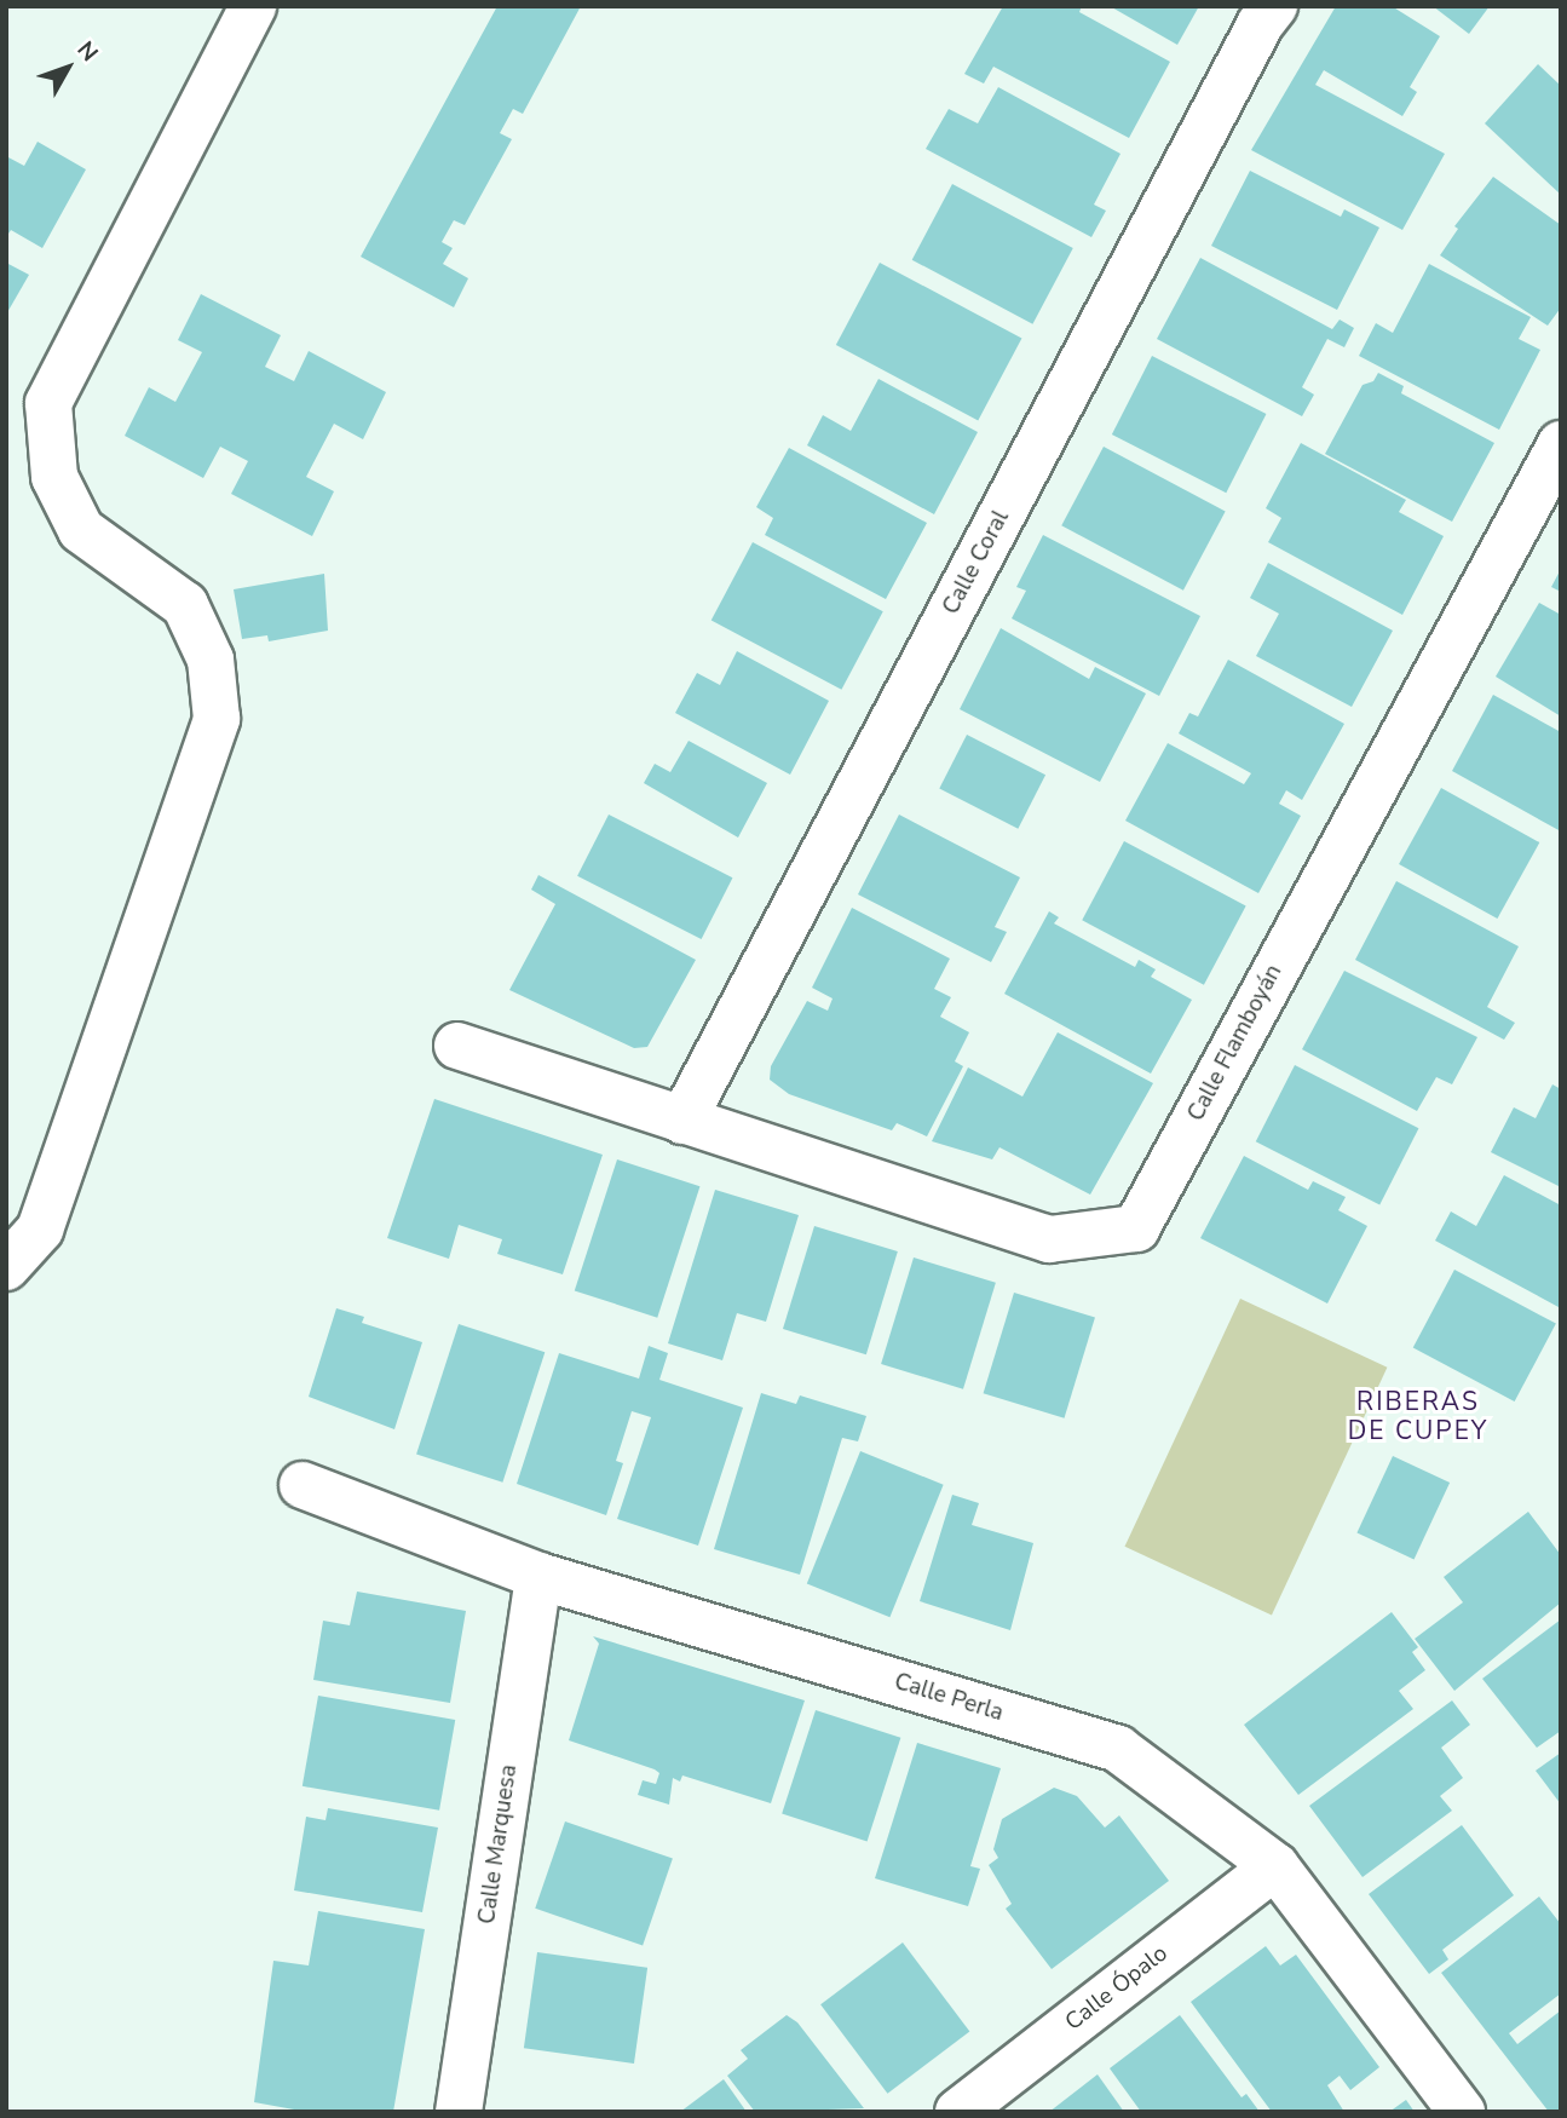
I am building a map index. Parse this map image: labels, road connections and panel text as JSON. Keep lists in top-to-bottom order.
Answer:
{
  "streets": {
    "street": [
      "Calle Coral",
      "Calle Flamboyán",
      "Calle Perla",
      "Calle Marquesa",
      "Calle Ópalo"
    ]
  },
  "crossings": [
    ["Calle Coral", "Calle Flamboyán"],
    ["Calle Perla", "Calle Marquesa"],
    ["Calle Perla", "Calle Ópalo"]
  ],
  "districts": ["RIBERAS DE CUPEY"],
  "north": "top right"
}
